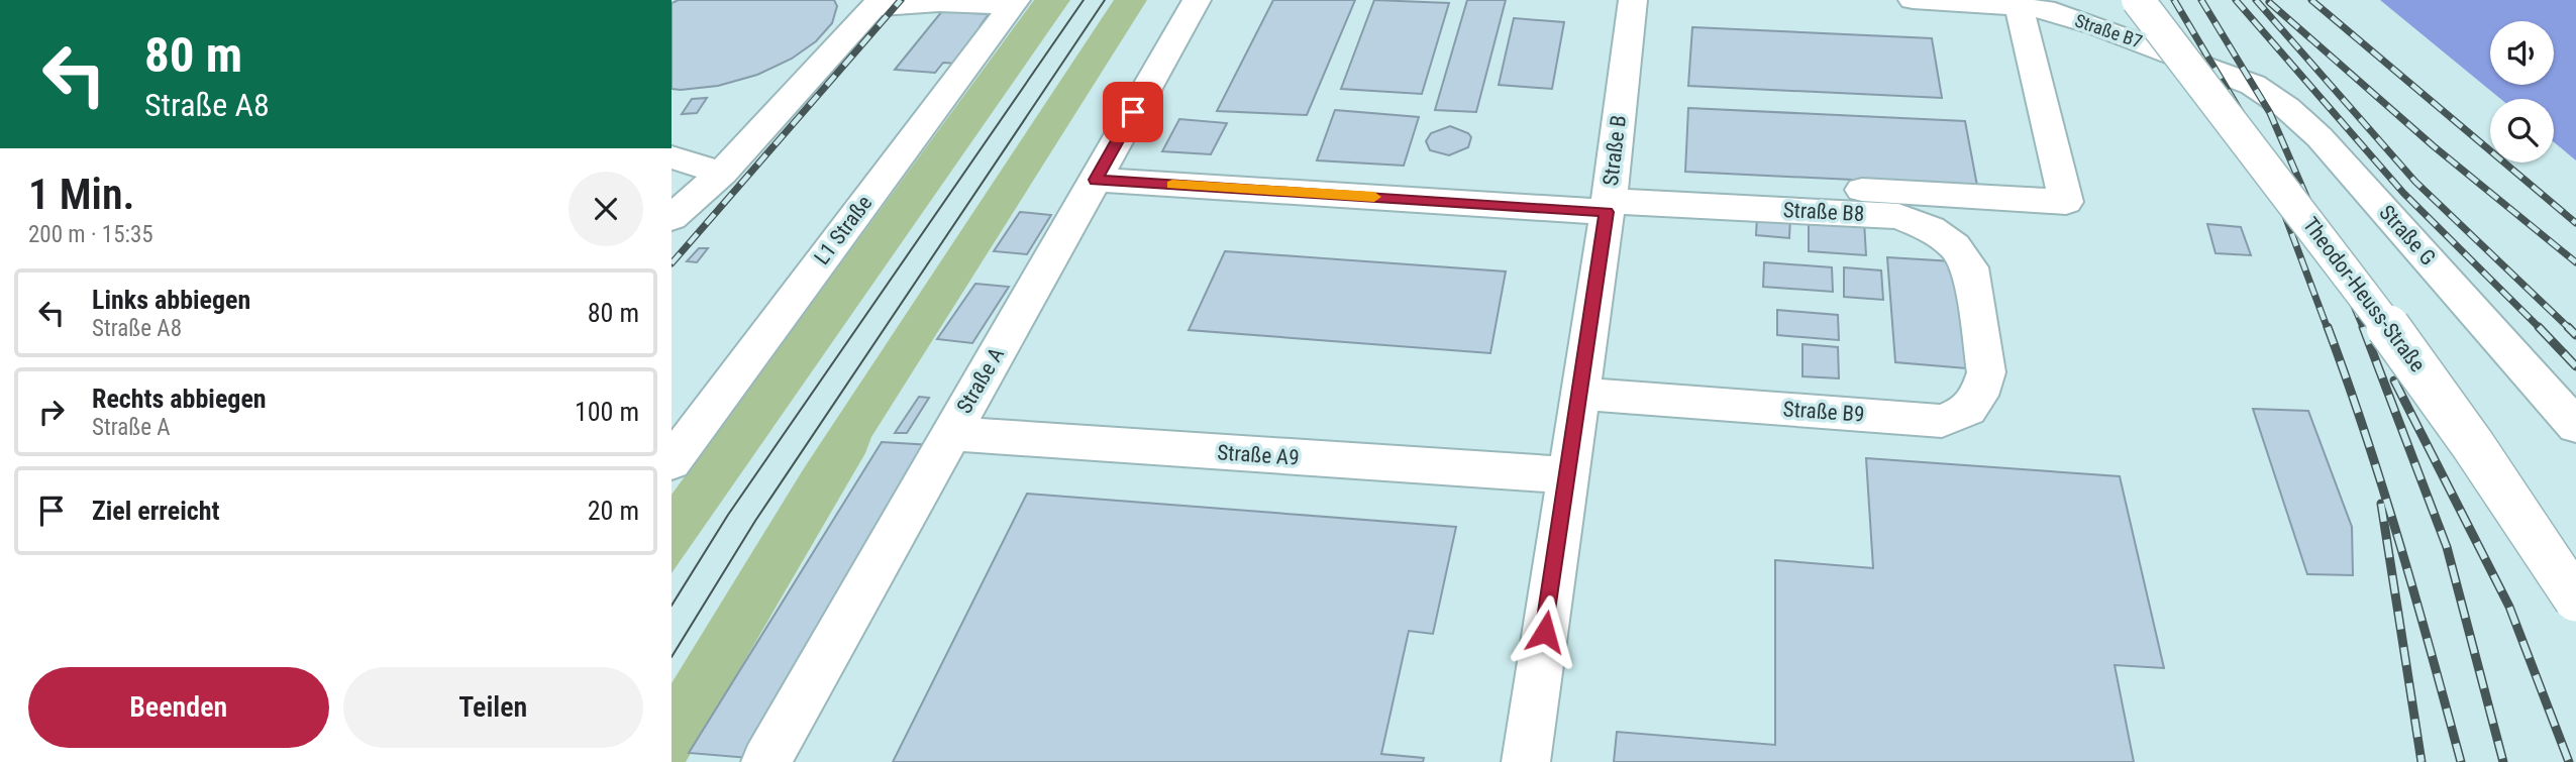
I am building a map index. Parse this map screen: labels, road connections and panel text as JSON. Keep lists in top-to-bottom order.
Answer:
{
  "streets": {
    "main road": [
      "Straße B7",
      "Straße B",
      "Straße B8",
      "L1 Straße",
      "Straße G",
      "Theodor-Heuss-Straße",
      "Straße A",
      "Straße B9",
      "Straße A9"
    ]
  },
  "crossings": [
    ["Straße B7", "Straße G"],
    ["Straße B", "Straße B8"],
    ["Straße B", "Straße B9"],
    ["Straße B", "Straße A9"],
    ["Straße B8", "Straße B9"],
    ["Straße A", "Straße A9"]
  ],
  "page": {
    "turn": ["80 m", "Straße A8"],
    "heading": ["1 Min.", "200 m · 15:35"],
    "list": [
      {
        "name": "Links abbiegen",
        "note": "Straße A8",
        "value": "80 m"
      },
      {
        "name": "Rechts abbiegen",
        "note": "Straße A",
        "value": "100 m"
      },
      {
        "name": "Ziel erreicht",
        "value": "20 m"
      }
    ],
    "buttons": ["Beenden", "Teilen"]
  }
}
